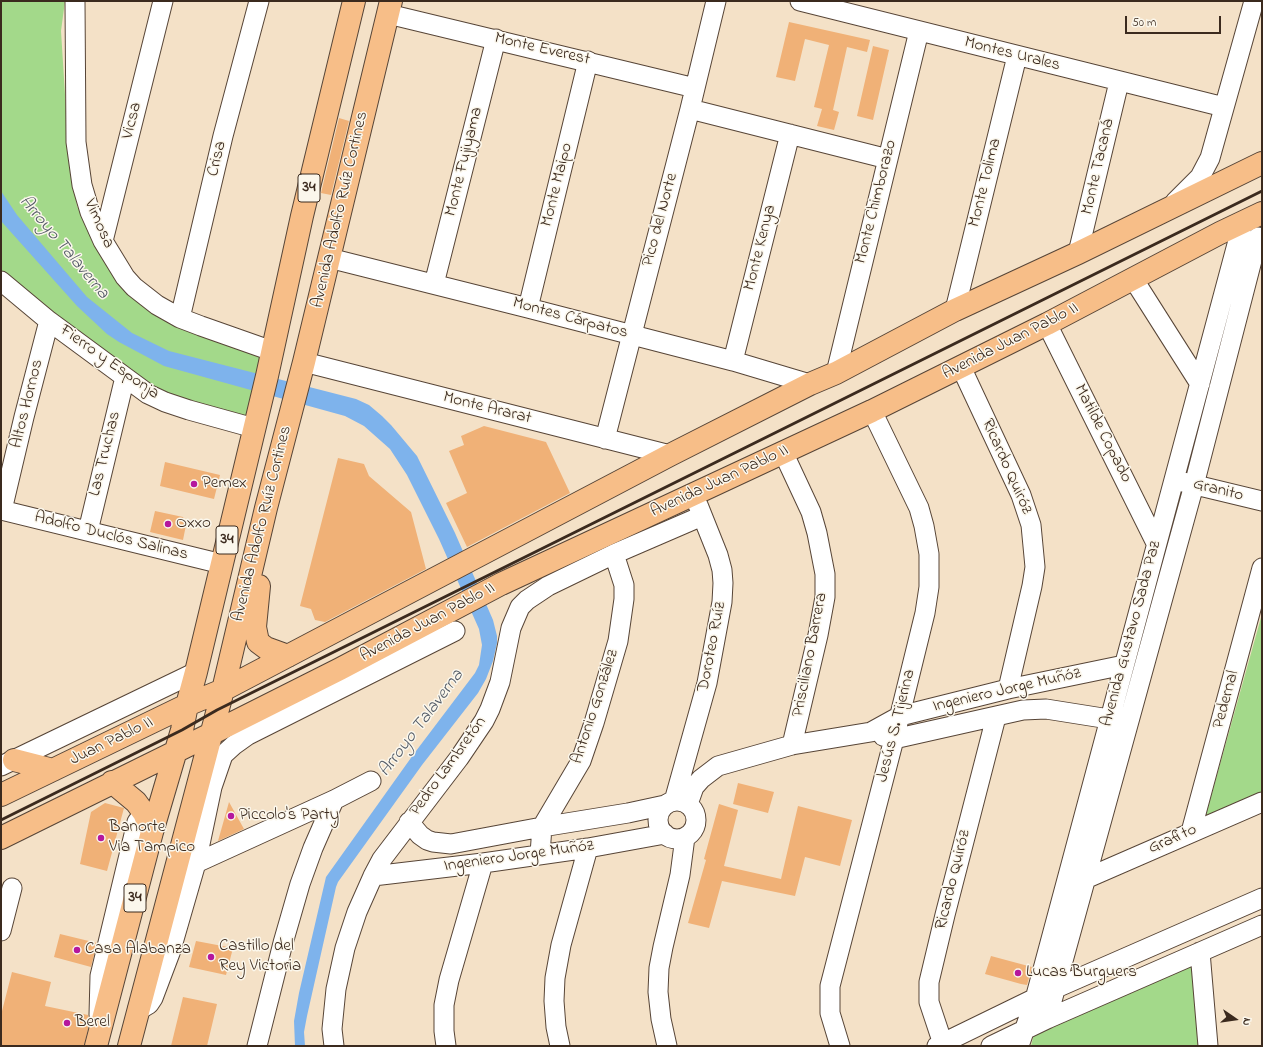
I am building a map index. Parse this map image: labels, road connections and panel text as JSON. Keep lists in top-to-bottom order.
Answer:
{
  "streets": {
    "main road": [
      "34",
      "Avenida Adolfo Ruíz Cortines",
      "Avenida Juan Pablo II",
      "Juan Pablo II"
    ],
    "street": [
      "Monte Everest",
      "Montes Urales",
      "Vicsa",
      "Crisa",
      "Monte Fujiyama",
      "Monte Tacaná",
      "Monte Tolima",
      "Monte Maipo",
      "Monte Chimborazo",
      "Pico del Norte",
      "Vimosa",
      "Monte Kenya",
      "Montes Cárpatos",
      "Fierro y Esponja",
      "Altos Hornos",
      "Monte Ararat",
      "Matilde Copado",
      "Las Truchas",
      "Ricardo Quiróz",
      "Granito",
      "Adolfo Duclós Salinas",
      "Avenida Gustavo Sada Paz",
      "Doroteo Ruíz",
      "Prisciliano Barrera",
      "Ingeniero Jorge Muñóz",
      "Pedernal",
      "Antonio González",
      "Jesús S. Tijerina",
      "Pedro Lambretón",
      "Grafito"
    ]
  },
  "crossings": [
    ["Monte Everest", "Monte Fujiyama"],
    ["Monte Everest", "Monte Maipo"],
    ["Monte Everest", "Avenida Adolfo Ruíz Cortines"],
    ["Monte Everest", "Pico del Norte"],
    ["Montes Urales", "Monte Tacaná"],
    ["Montes Urales", "Monte Tolima"],
    ["Montes Urales", "Monte Chimborazo"],
    ["Vicsa", "Vimosa"],
    ["Crisa", "Vimosa"],
    ["Monte Fujiyama", "Montes Cárpatos"],
    ["Monte Tacaná", "Avenida Juan Pablo II"],
    ["Monte Tolima", "Avenida Juan Pablo II"],
    ["Monte Maipo", "Montes Cárpatos"],
    ["Monte Chimborazo", "Avenida Juan Pablo II"],
    ["Avenida Adolfo Ruíz Cortines", "Vimosa"],
    ["Avenida Adolfo Ruíz Cortines", "Montes Cárpatos"],
    ["Avenida Adolfo Ruíz Cortines", "Avenida Juan Pablo II"],
    ["Avenida Adolfo Ruíz Cortines", "Fierro y Esponja"],
    ["Avenida Adolfo Ruíz Cortines", "Monte Ararat"],
    ["Avenida Adolfo Ruíz Cortines", "Adolfo Duclós Salinas"],
    ["Avenida Adolfo Ruíz Cortines", "Juan Pablo II"],
    ["Pico del Norte", "Montes Cárpatos"],
    ["Pico del Norte", "Monte Ararat"],
    ["Monte Kenya", "Montes Cárpatos"],
    ["Montes Cárpatos", "Avenida Juan Pablo II"],
    ["Avenida Juan Pablo II", "Monte Ararat"],
    ["Avenida Juan Pablo II", "Matilde Copado"],
    ["Avenida Juan Pablo II", "Ricardo Quiróz"],
    ["Avenida Juan Pablo II", "Avenida Gustavo Sada Paz"],
    ["Avenida Juan Pablo II", "Doroteo Ruíz"],
    ["Avenida Juan Pablo II", "Prisciliano Barrera"],
    ["Avenida Juan Pablo II", "Jesús S. Tijerina"],
    ["Avenida Juan Pablo II", "Juan Pablo II"],
    ["Fierro y Esponja", "Altos Hornos"],
    ["Fierro y Esponja", "Las Truchas"],
    ["Altos Hornos", "Adolfo Duclós Salinas"],
    ["Matilde Copado", "Avenida Gustavo Sada Paz"],
    ["Las Truchas", "Adolfo Duclós Salinas"],
    ["Ricardo Quiróz", "Ingeniero Jorge Muñóz"],
    ["Granito", "Avenida Gustavo Sada Paz"],
    ["Avenida Gustavo Sada Paz", "Ingeniero Jorge Muñóz"],
    ["Avenida Gustavo Sada Paz", "Grafito"],
    ["Doroteo Ruíz", "Ingeniero Jorge Muñóz"],
    ["Doroteo Ruíz", "Pedro Lambretón"],
    ["Prisciliano Barrera", "Ingeniero Jorge Muñóz"],
    ["Ingeniero Jorge Muñóz", "Antonio González"],
    ["Ingeniero Jorge Muñóz", "Jesús S. Tijerina"],
    ["Ingeniero Jorge Muñóz", "Pedro Lambretón"],
    ["Pedernal", "Grafito"],
    ["Antonio González", "Pedro Lambretón"]
  ],
  "water": ["Arroyo Talaverna"],
  "places": [
    "Pemex",
    "Oxxo",
    "Piccolo's Party",
    "Banorte Via Tampico",
    "Casa Alabanza",
    "Castillo del Rey Victoria",
    "Lucas Burguers",
    "Berel"
  ],
  "scale_bar": "50 m",
  "north": "right"
}
